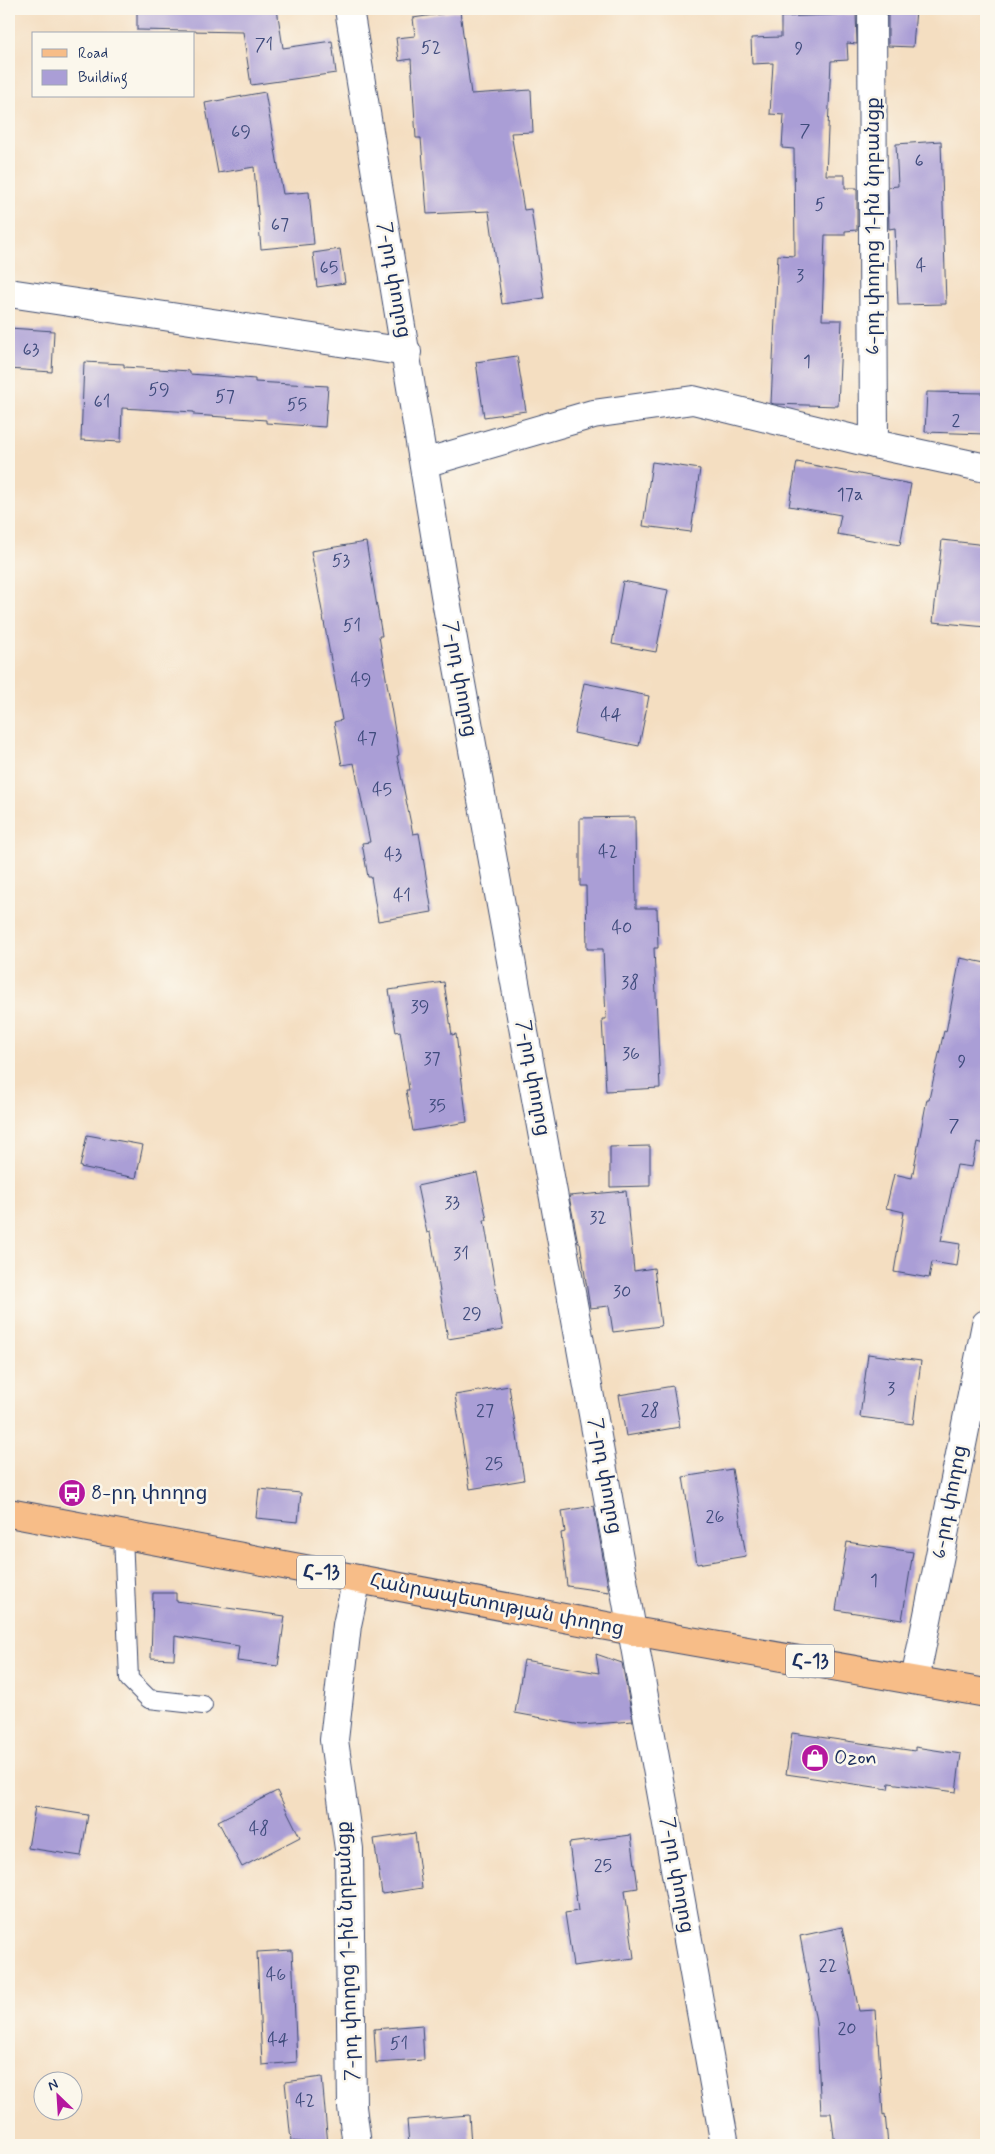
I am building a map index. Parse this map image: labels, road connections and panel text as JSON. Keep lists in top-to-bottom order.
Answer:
{
  "streets": {
    "main road": ["Հ-13", "Հանրապետության փողոց"],
    "street": [
      "6-րդ փողոց 1-ին նրբանցք",
      "7-րդ փողոց",
      "6-րդ փողոց",
      "7-րդ փողոց 1-ին նրբանցք"
    ]
  },
  "crossings": [
    ["7-րդ փողոց", "Հանրապետության փողոց"],
    ["6-րդ փողոց", "Հանրապետության փողոց"],
    ["Հանրապետության փողոց", "7-րդ փողոց 1-ին նրբանցք"]
  ],
  "places": {
    "bus stop": ["8-րդ փողոց"],
    "shop": ["Ozon"]
  },
  "house_numbers": [
    "71",
    "52",
    "9",
    "7",
    "69",
    "6",
    "5",
    "67",
    "4",
    "65",
    "3",
    "63",
    "1",
    "59",
    "57",
    "61",
    "55",
    "2",
    "17a",
    "53",
    "51",
    "49",
    "44",
    "47",
    "45",
    "42",
    "43",
    "41",
    "40",
    "38",
    "39",
    "36",
    "37",
    "9",
    "35",
    "7",
    "33",
    "32",
    "31",
    "30",
    "29",
    "3",
    "27",
    "28",
    "25",
    "26",
    "1",
    "48",
    "25",
    "22",
    "46",
    "20",
    "44",
    "51",
    "42"
  ],
  "legend": ["Road", "Building"],
  "north": "top left"
}
